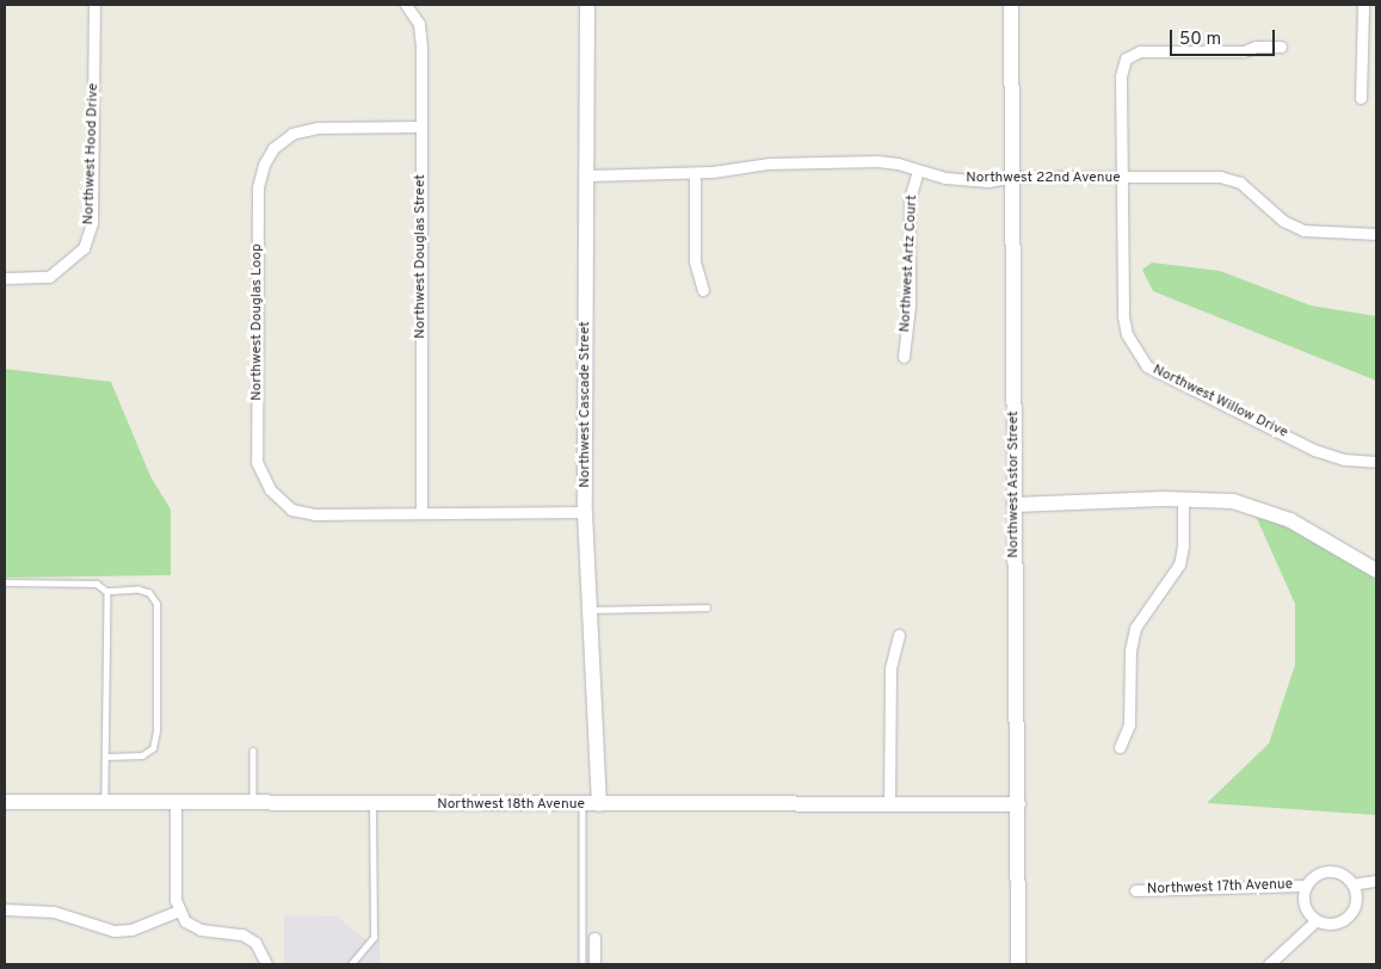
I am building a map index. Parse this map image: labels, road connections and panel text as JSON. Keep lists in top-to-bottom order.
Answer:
{
  "streets": {
    "street": [
      "Northwest Hood Drive",
      "Northwest 22nd Avenue",
      "Northwest Douglas Street",
      "Northwest Artz Court",
      "Northwest Douglas Loop",
      "Northwest Willow Drive",
      "Northwest Cascade Street",
      "Northwest Astor Street",
      "Northwest 18th Avenue",
      "Northwest 17th Avenue"
    ]
  },
  "crossings": [
    ["Northwest 22nd Avenue", "Northwest Artz Court"],
    ["Northwest 22nd Avenue", "Northwest Willow Drive"],
    ["Northwest 22nd Avenue", "Northwest Cascade Street"],
    ["Northwest 22nd Avenue", "Northwest Astor Street"],
    ["Northwest Douglas Street", "Northwest Douglas Loop"],
    ["Northwest Douglas Loop", "Northwest Cascade Street"],
    ["Northwest Cascade Street", "Northwest 18th Avenue"],
    ["Northwest Astor Street", "Northwest 18th Avenue"]
  ],
  "scale_bar": "50 m"
}
